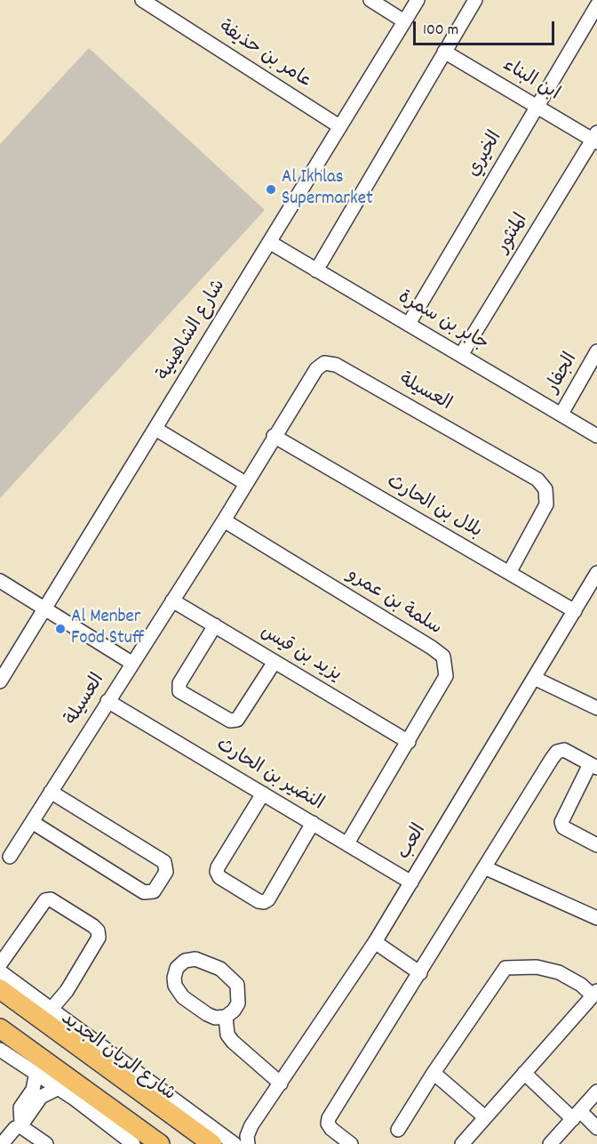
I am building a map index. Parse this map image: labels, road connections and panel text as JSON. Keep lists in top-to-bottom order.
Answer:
{
  "streets": {
    "highway": ["شارع الريان الجديد"],
    "street": [
      "عامر بن حذيفة",
      "ابن البناء",
      "الخيري",
      "المنثور",
      "جابر بن سمرة",
      "شارع الشاهينية",
      "الجفار",
      "العسيلة",
      "بلال بن الحارث",
      "سلمة بن عمرو",
      "يزيد بن قيس",
      "النضير بن الحارث",
      "العب"
    ]
  },
  "crossings": [
    ["عامر بن حذيفة", "شارع الشاهينية"],
    ["ابن البناء", "الخيري"],
    ["ابن البناء", "المنثور"],
    ["الخيري", "جابر بن سمرة"],
    ["المنثور", "جابر بن سمرة"],
    ["جابر بن سمرة", "شارع الشاهينية"],
    ["جابر بن سمرة", "الجفار"],
    ["العسيلة", "بلال بن الحارث"],
    ["العسيلة", "سلمة بن عمرو"],
    ["العسيلة", "يزيد بن قيس"],
    ["العسيلة", "النضير بن الحارث"],
    ["بلال بن الحارث", "العب"],
    ["سلمة بن عمرو", "يزيد بن قيس"],
    ["سلمة بن عمرو", "النضير بن الحارث"],
    ["النضير بن الحارث", "العب"],
    ["العب", "شارع الريان الجديد"]
  ],
  "places": ["Al Ikhlas Supermarket", "Al Menber Food Stuff"],
  "scale_bar": "100 m"
}
